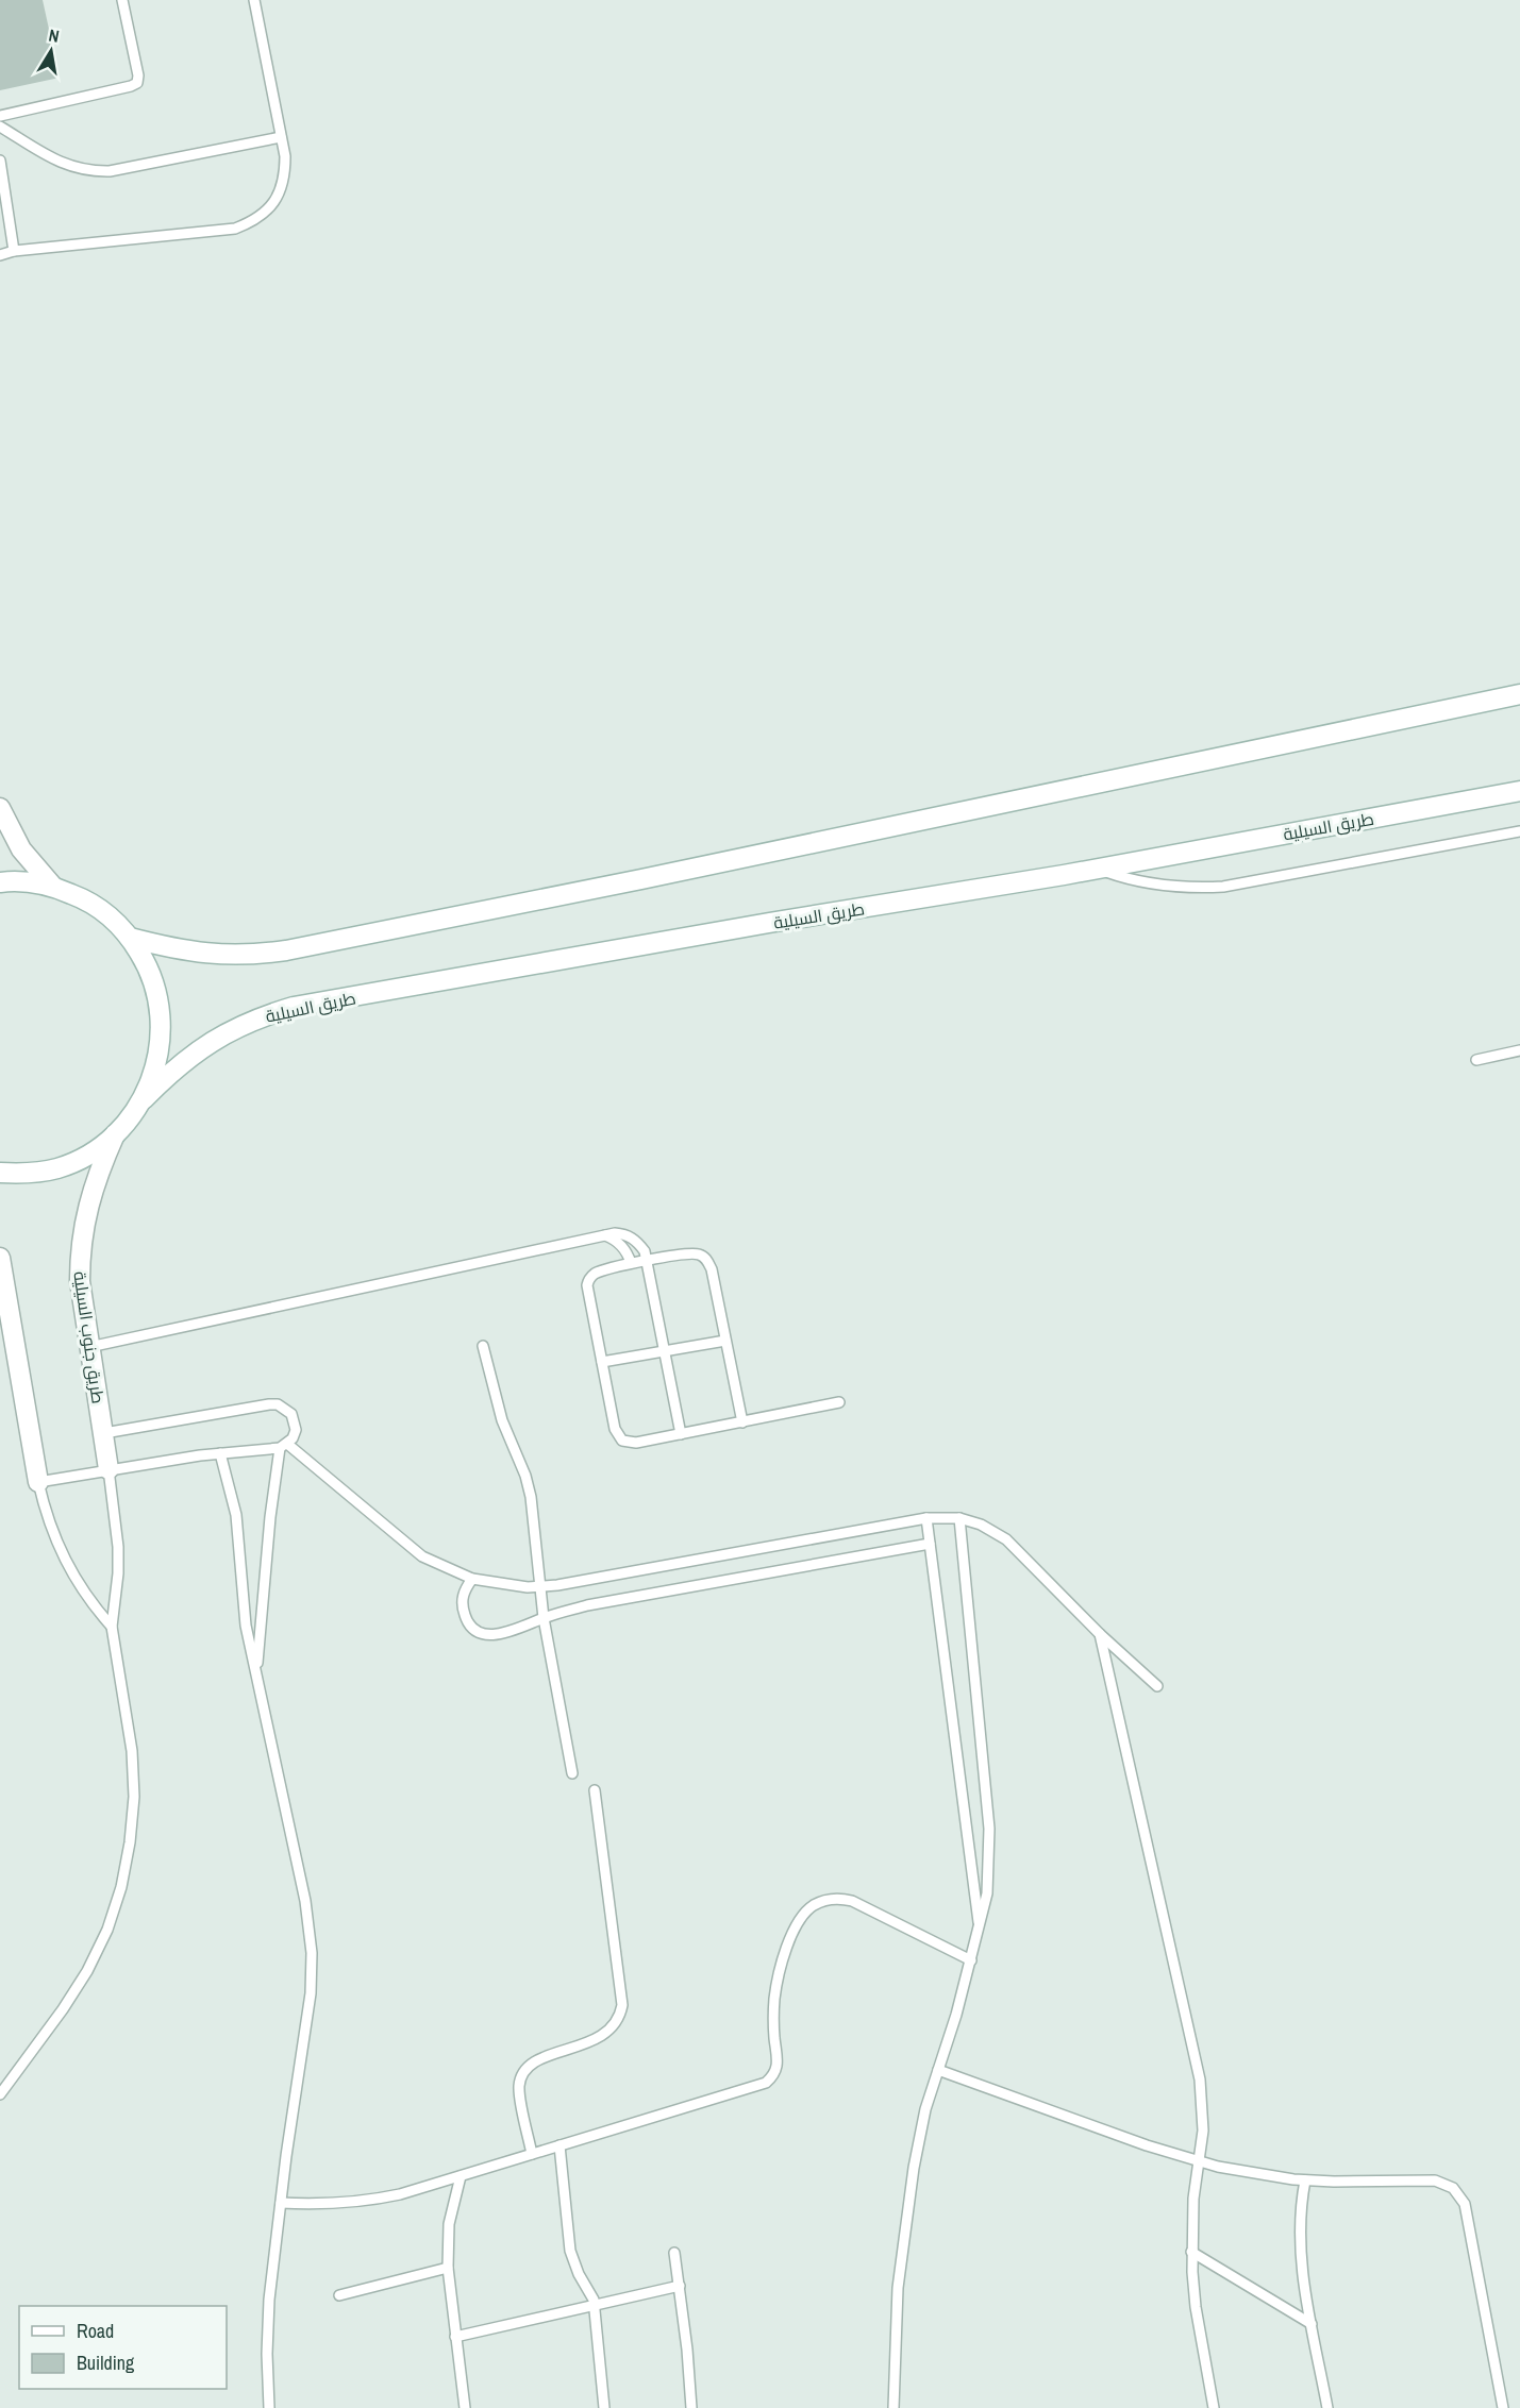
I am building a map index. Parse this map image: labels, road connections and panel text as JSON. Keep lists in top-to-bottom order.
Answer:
{
  "streets": {
    "main road": ["طريق السيلية", "طريق جنوب السيلية"]
  },
  "legend": ["Road", "Building"],
  "north": "top"
}
